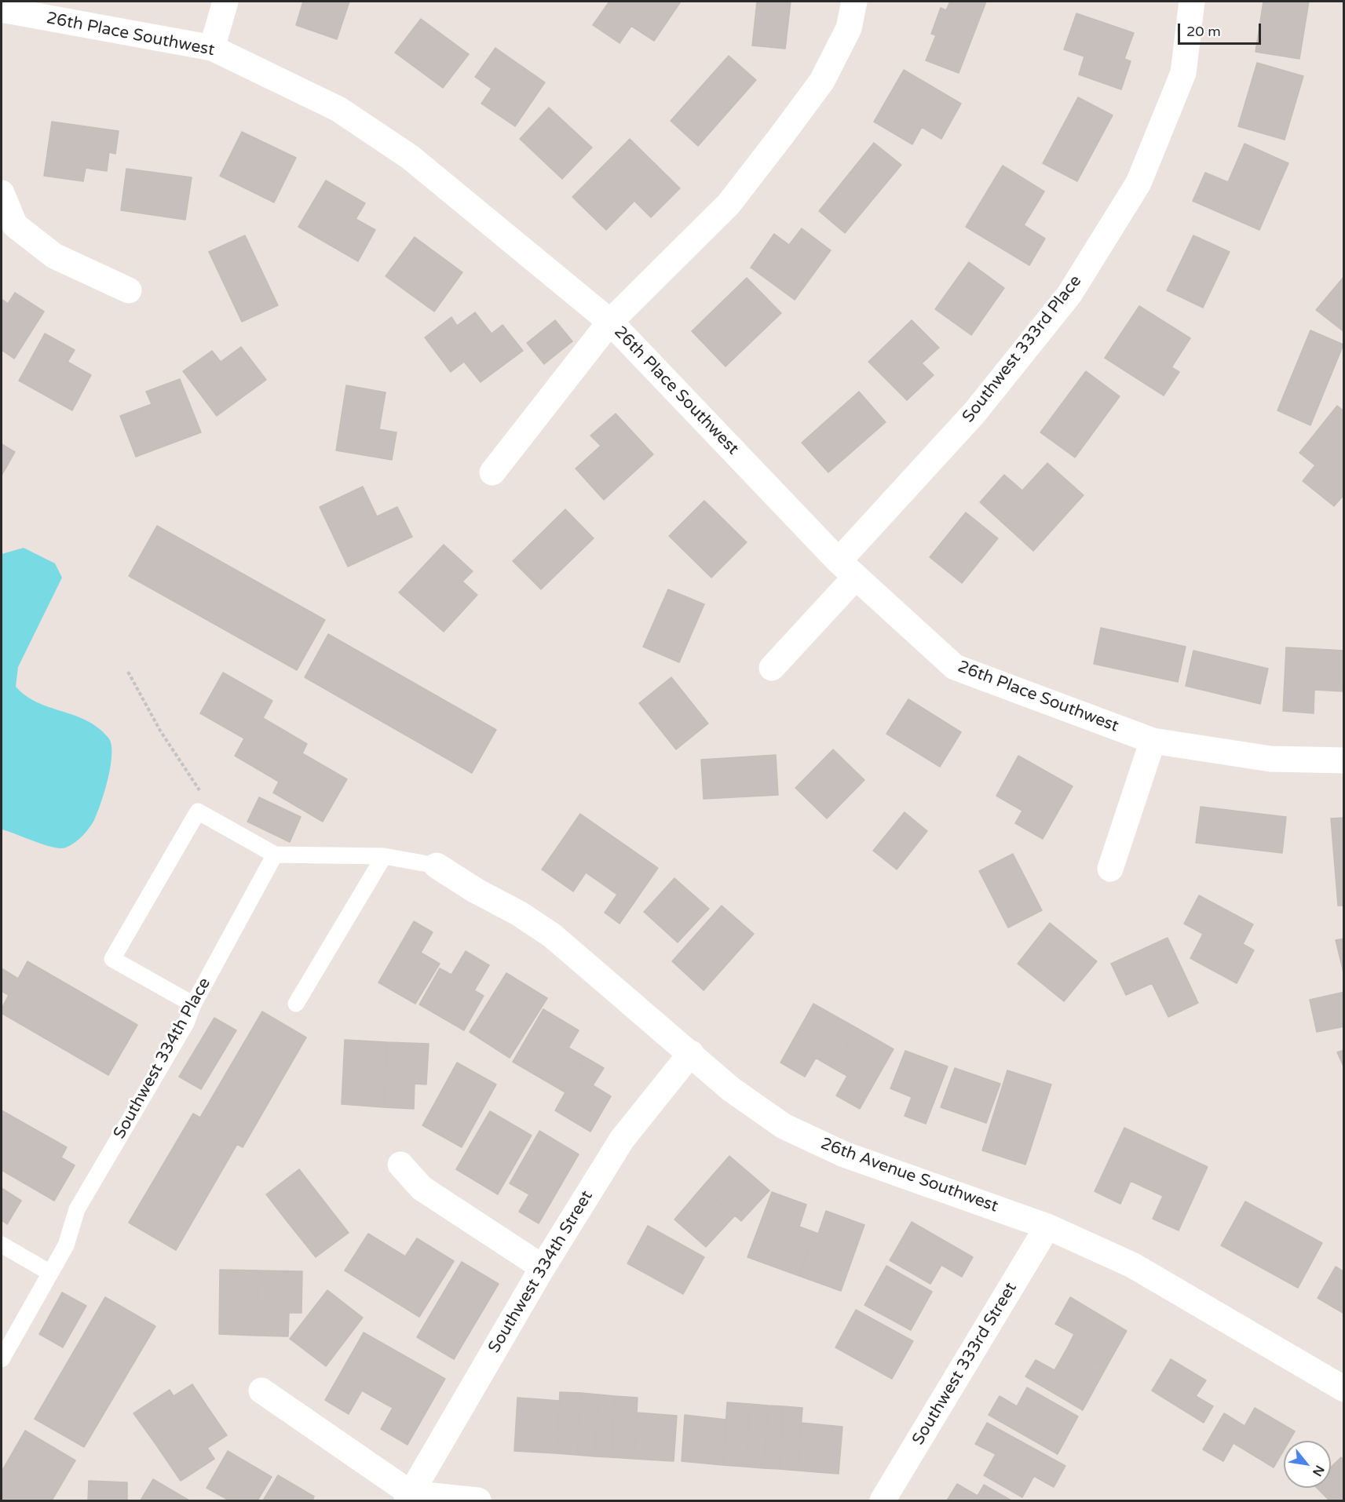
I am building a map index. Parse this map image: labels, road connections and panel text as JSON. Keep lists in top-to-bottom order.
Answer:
{
  "streets": {
    "street": [
      "26th Place Southwest",
      "Southwest 333rd Place",
      "26th Avenue Southwest",
      "Southwest 334th Street",
      "Southwest 333rd Street"
    ],
    "lane": ["Southwest 334th Place"]
  },
  "crossings": [
    ["26th Place Southwest", "Southwest 333rd Place"],
    ["26th Avenue Southwest", "Southwest 334th Street"],
    ["26th Avenue Southwest", "Southwest 333rd Street"]
  ],
  "scale_bar": "20 m",
  "north": "bottom right"
}
